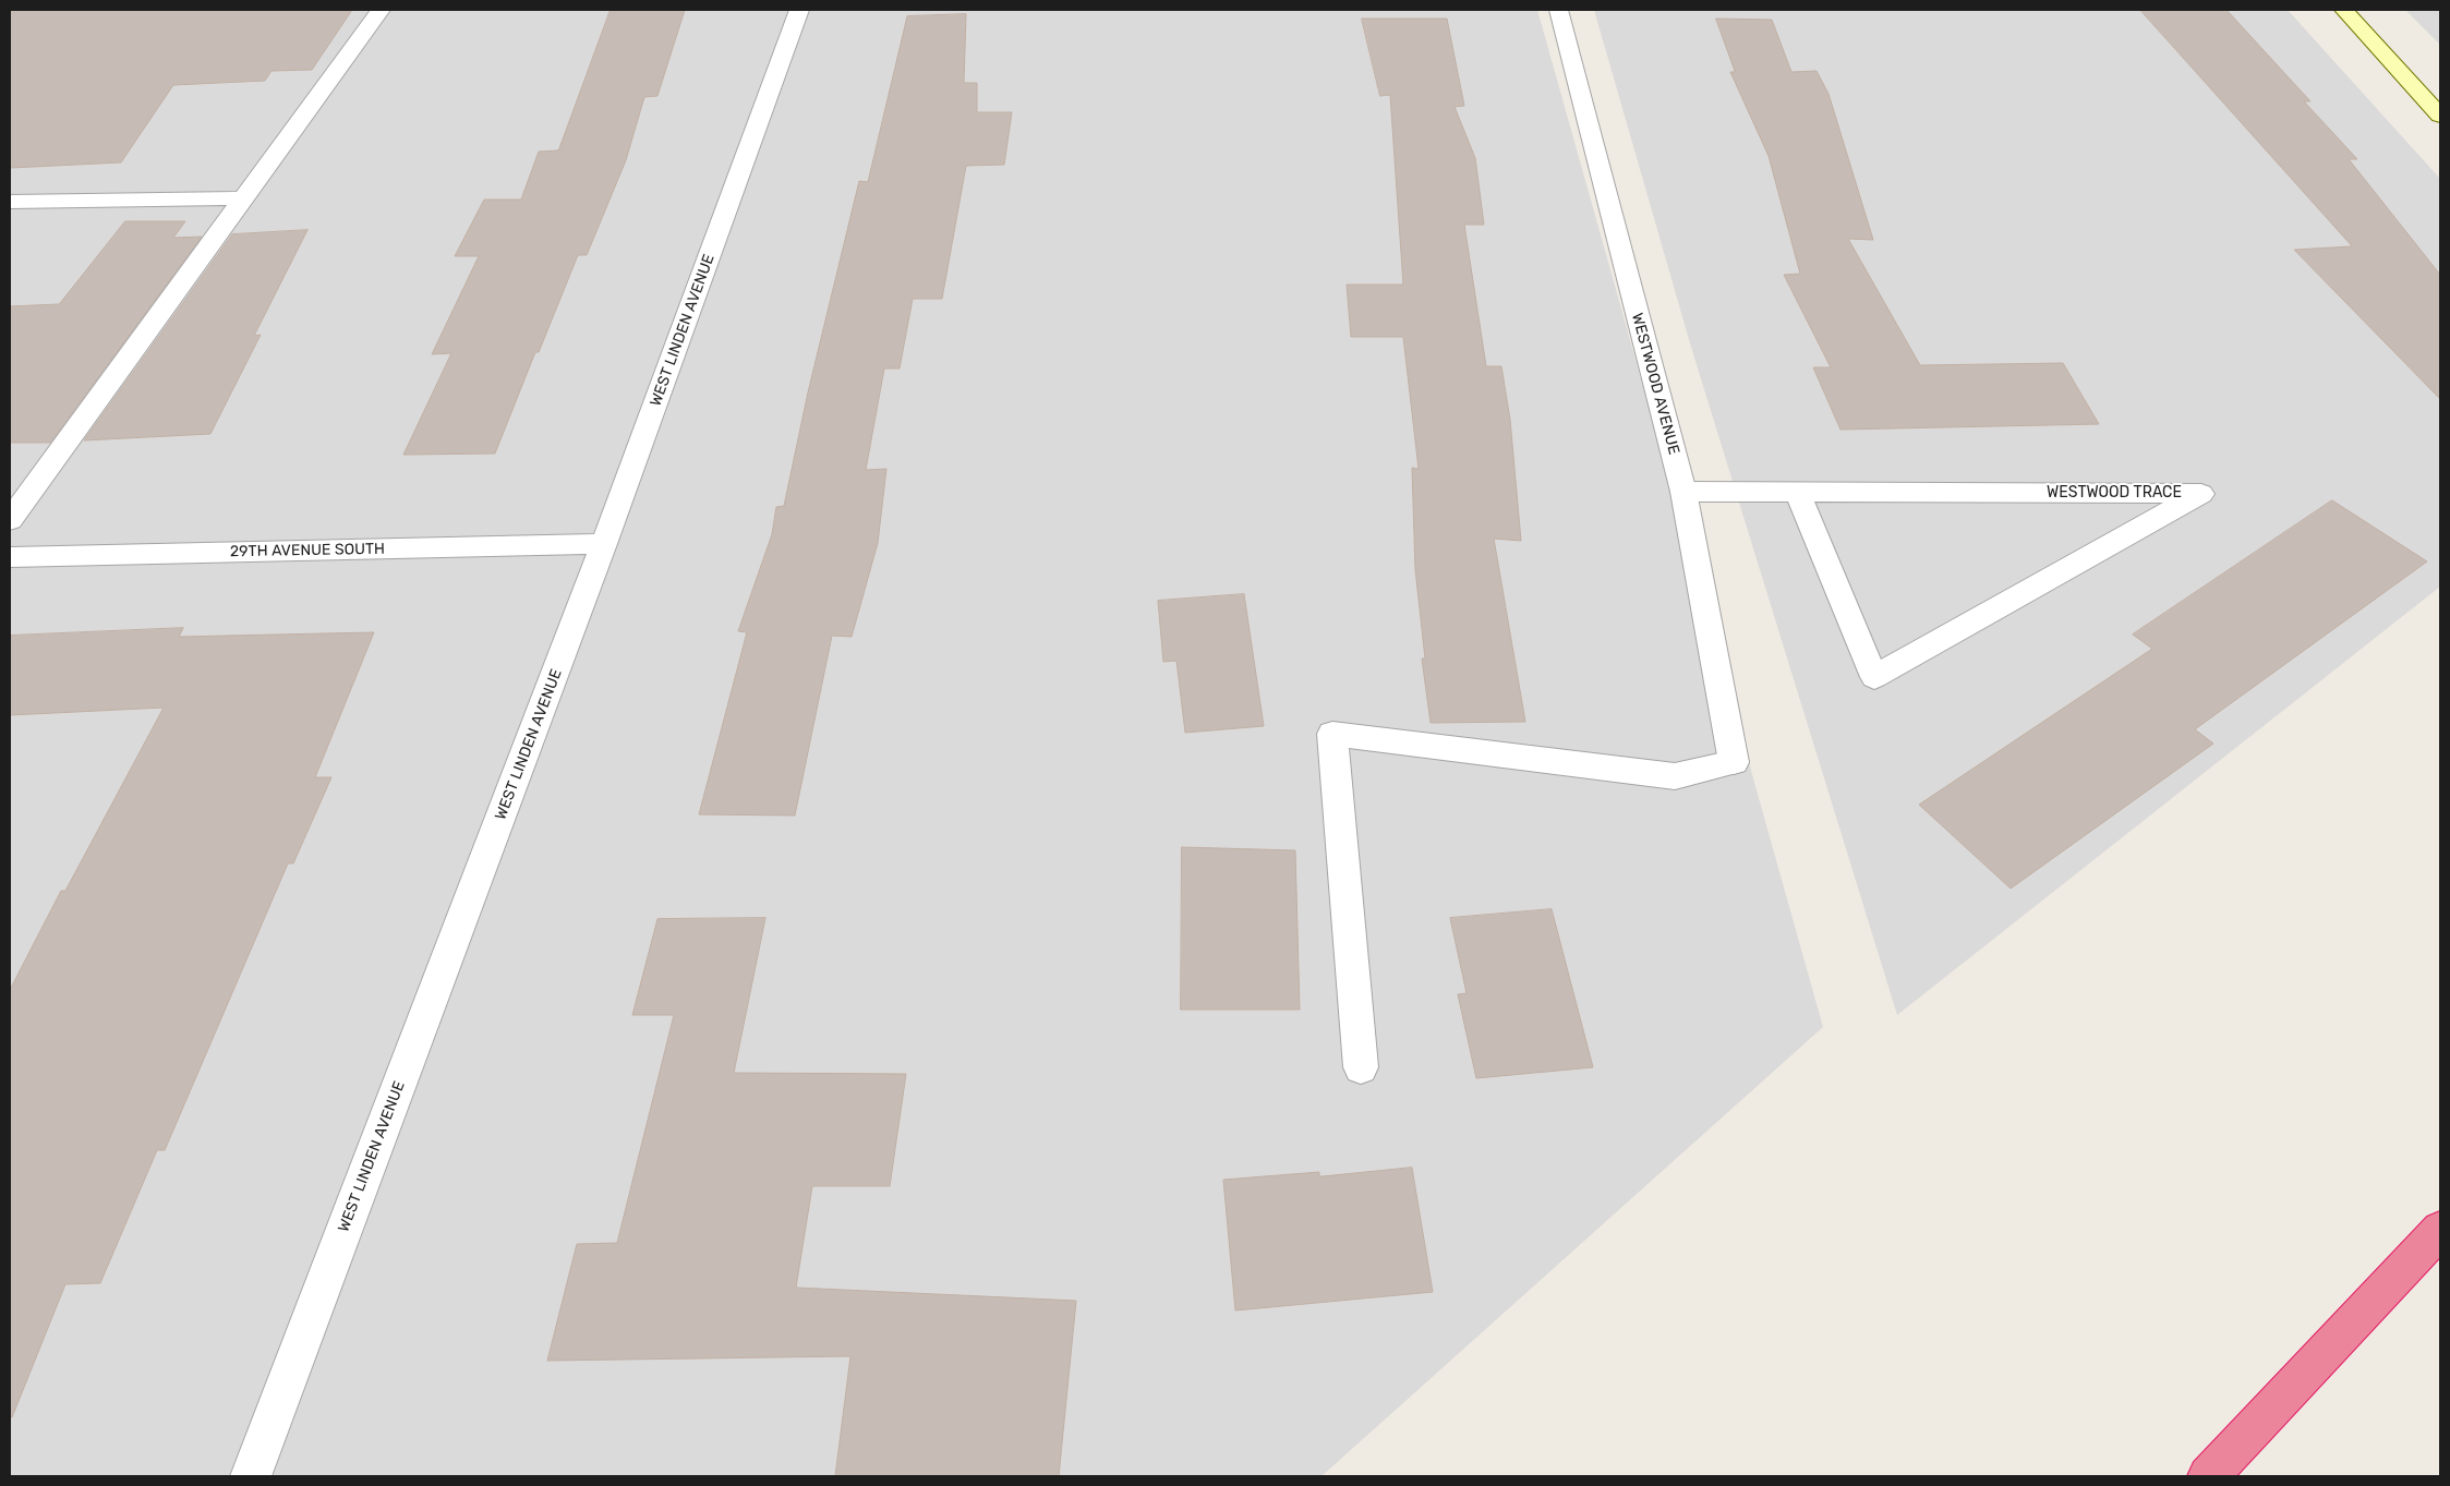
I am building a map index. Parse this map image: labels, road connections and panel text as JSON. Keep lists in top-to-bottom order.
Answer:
{
  "streets": {
    "street": [
      "WEST LINDEN AVENUE",
      "WESTWOOD AVENUE",
      "WESTWOOD TRACE",
      "29TH AVENUE SOUTH"
    ]
  },
  "crossings": [
    ["WEST LINDEN AVENUE", "29TH AVENUE SOUTH"],
    ["WESTWOOD AVENUE", "WESTWOOD TRACE"]
  ]
}
